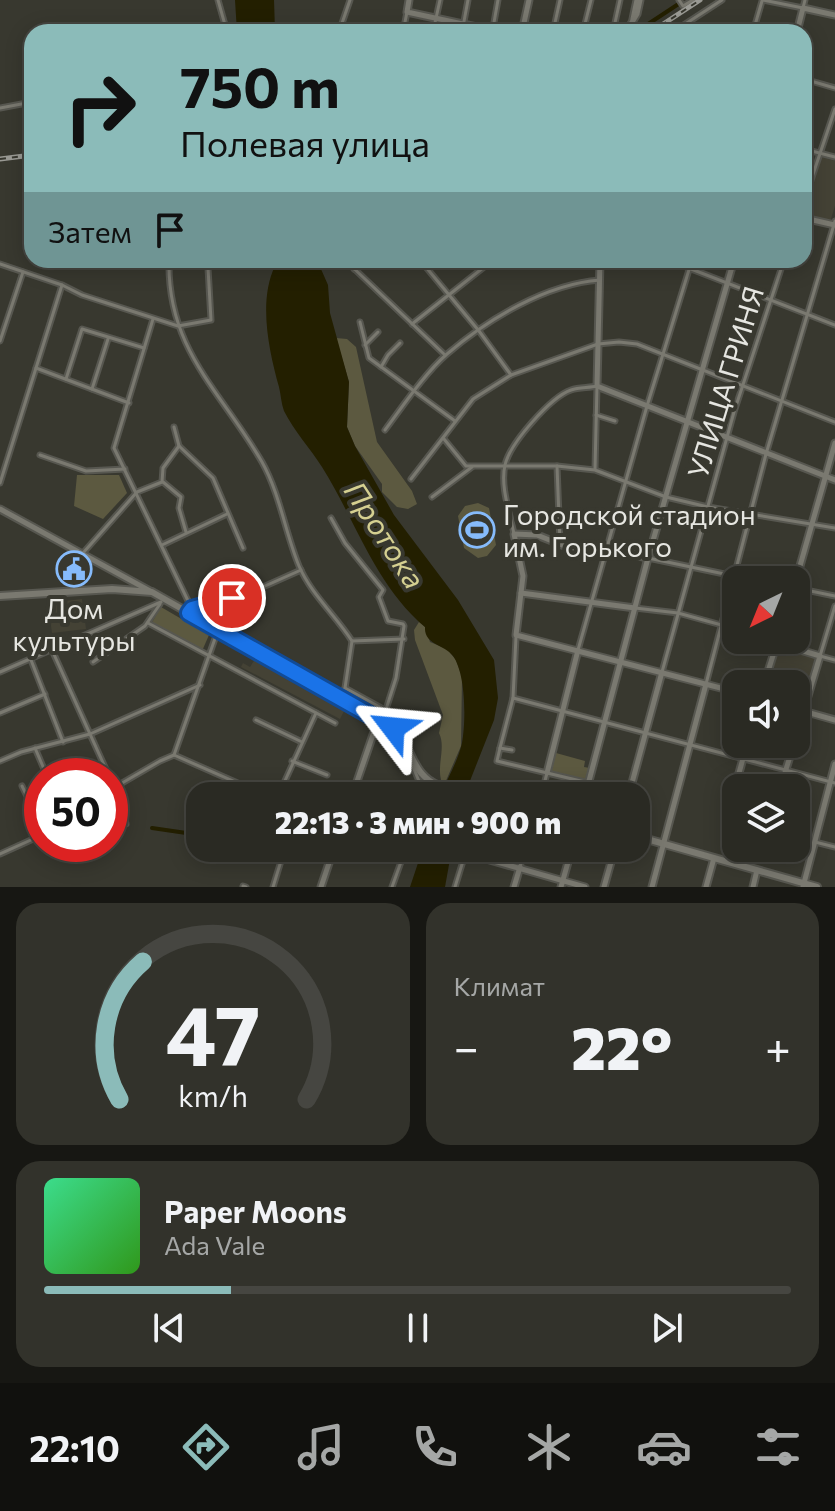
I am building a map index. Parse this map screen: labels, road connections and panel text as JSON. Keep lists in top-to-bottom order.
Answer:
{
  "streets": {
    "street": ["УЛИЦА ГРИНЯ"]
  },
  "water": ["Протока"],
  "places": {
    "sports": ["Городской cтадион им. Горького"],
    "public building": ["Дом культуры"]
  },
  "north": "bottom left",
  "page": {
    "turn": ["750 m", "Полевая улица"],
    "then": "Затем",
    "limit": "50",
    "trip": "22:13 · 3 мин · 900 m",
    "tile": "Климат",
    "heat": ["−", "22°", "+"],
    "song": ["Paper Moons", "Ada Vale"],
    "tabs": "22:10",
    "gauge": ["47", "km/h"]
  }
}
